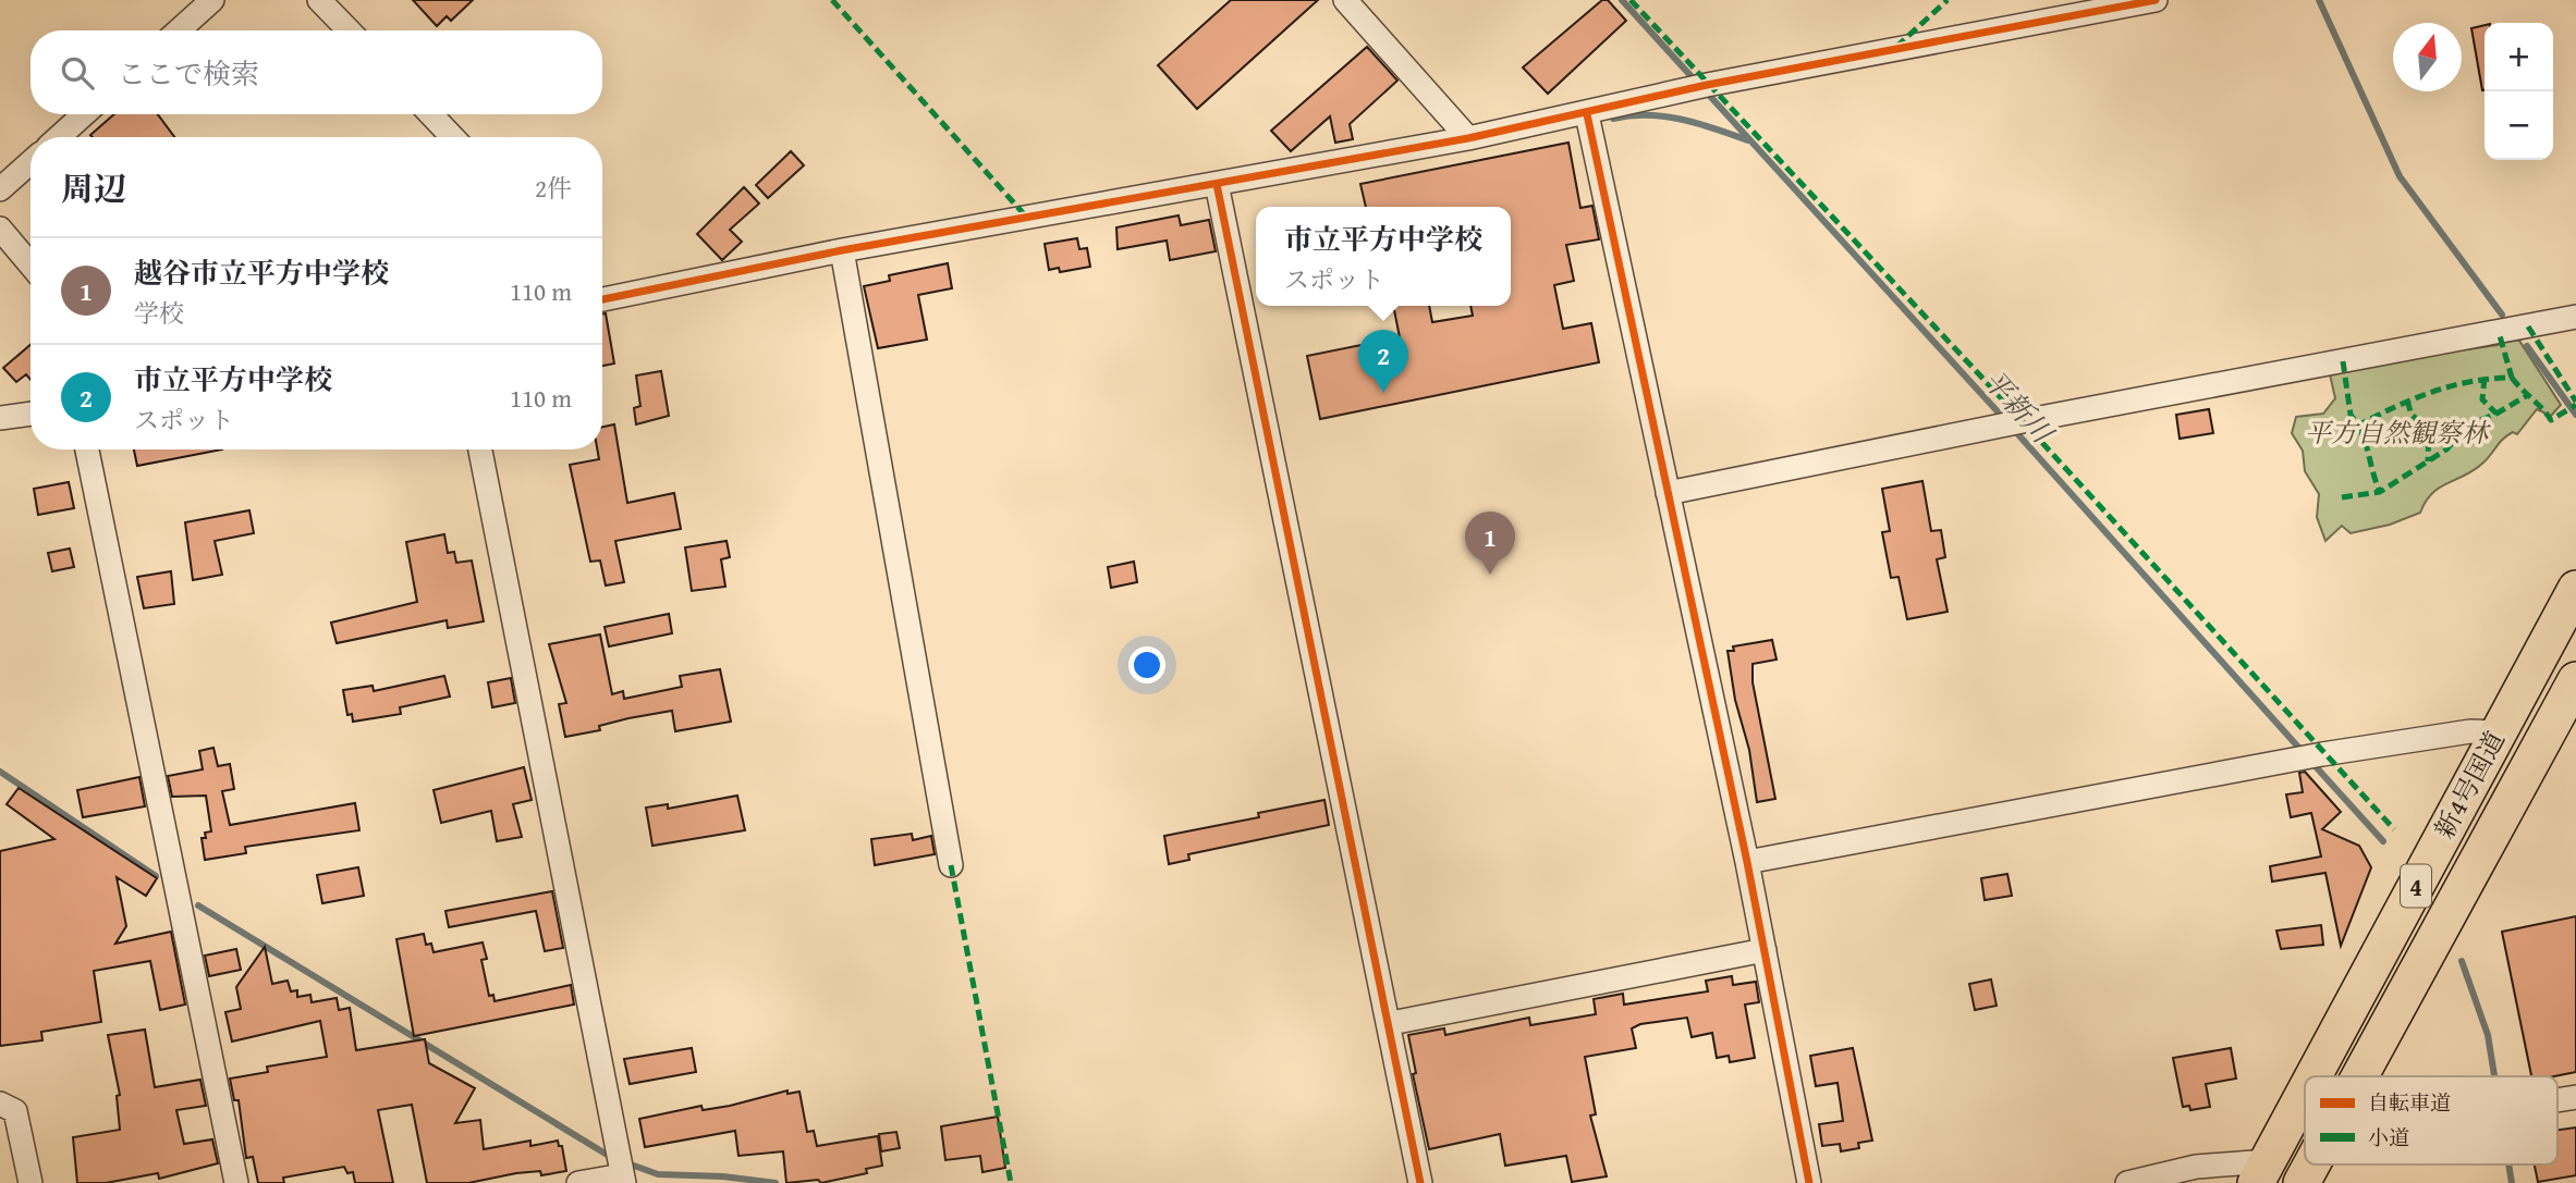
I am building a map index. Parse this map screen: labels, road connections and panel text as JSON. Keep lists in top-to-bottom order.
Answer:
{
  "streets": {
    "highway": ["新4号国道", "4"]
  },
  "water": ["平新川"],
  "parks": ["平方自然観察林"],
  "legend": ["自転車道", "小道"],
  "north": "top",
  "page": {
    "map_buttons": ["+", "−"],
    "search": "ここで検索",
    "heading": ["周辺", "2件"],
    "popup": ["市立平方中学校", "スポット"],
    "list": [
      {
        "mark": "1",
        "name": "越谷市立平方中学校",
        "note": "学校",
        "value": "110 m"
      },
      {
        "mark": "2",
        "name": "市立平方中学校",
        "note": "スポット",
        "value": "110 m"
      }
    ],
    "pins": ["2", "1"]
  }
}
